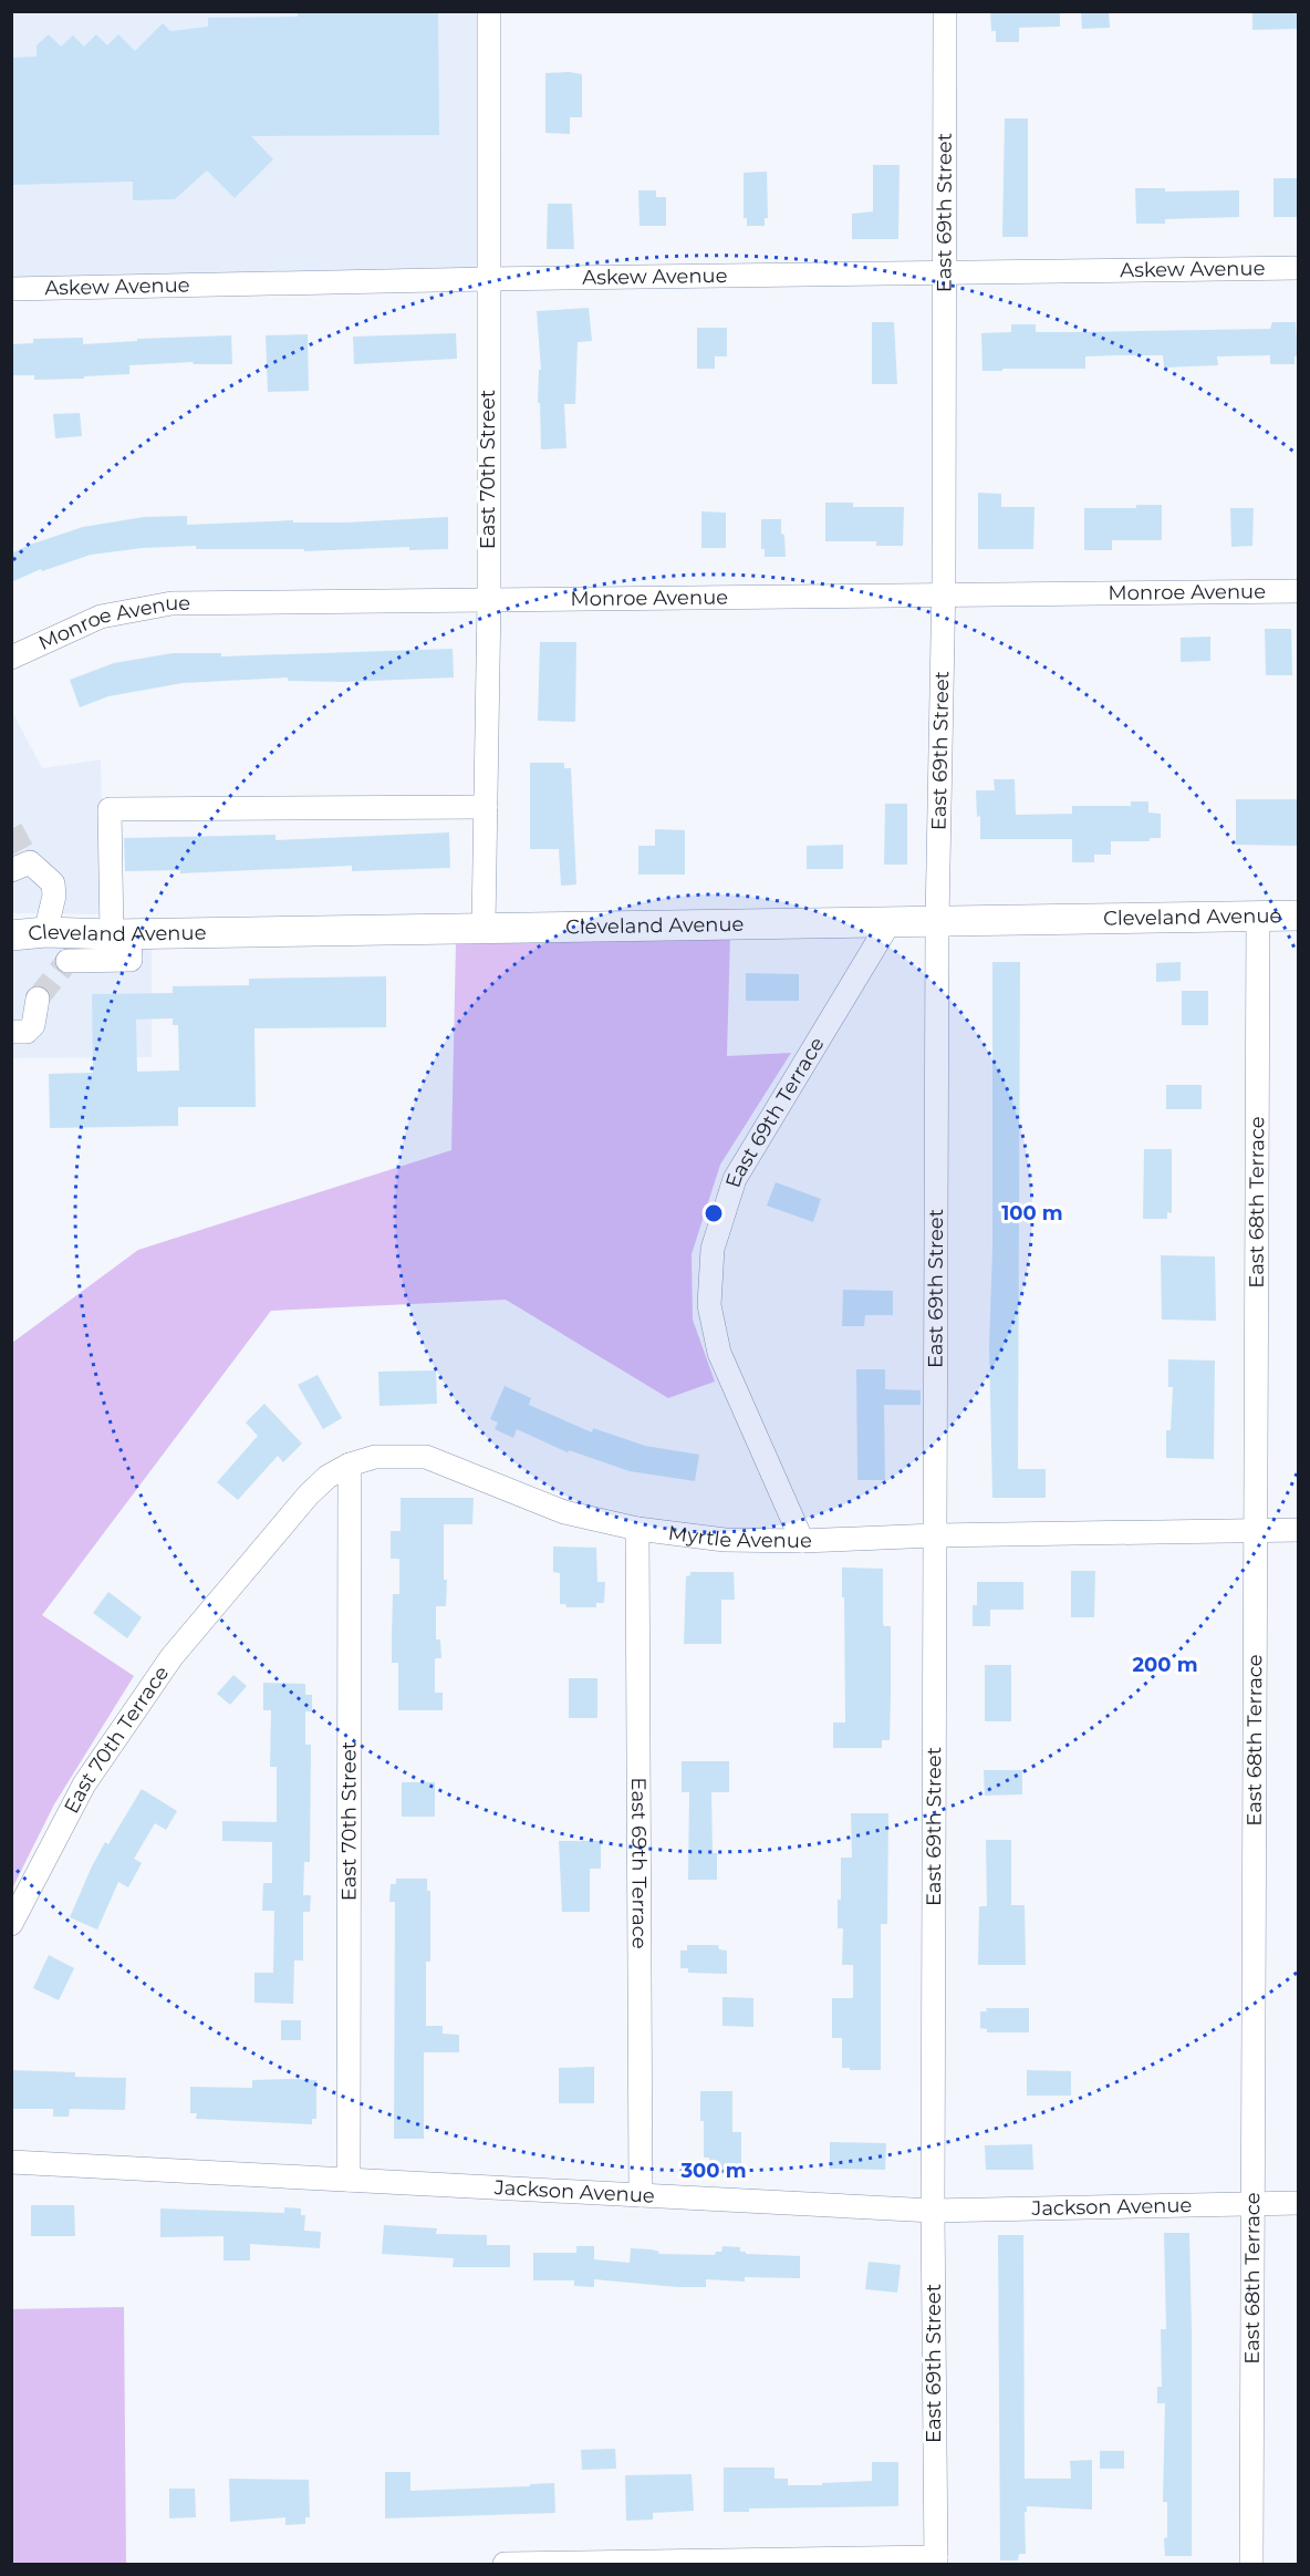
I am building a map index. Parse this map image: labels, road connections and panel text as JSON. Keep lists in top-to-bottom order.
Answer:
{
  "streets": {
    "main road": ["Cleveland Avenue"],
    "street": [
      "East 69th Street",
      "Askew Avenue",
      "East 70th Street",
      "Monroe Avenue",
      "East 69th Terrace",
      "East 68th Terrace",
      "Myrtle Avenue",
      "East 70th Terrace",
      "Jackson Avenue"
    ]
  },
  "crossings": [
    ["East 69th Street", "Askew Avenue"],
    ["East 69th Street", "Monroe Avenue"],
    ["East 69th Street", "Cleveland Avenue"],
    ["East 69th Street", "Myrtle Avenue"],
    ["East 69th Street", "Jackson Avenue"],
    ["Askew Avenue", "East 70th Street"],
    ["East 70th Street", "Monroe Avenue"],
    ["East 70th Street", "Cleveland Avenue"],
    ["East 70th Street", "Myrtle Avenue"],
    ["East 70th Street", "Jackson Avenue"],
    ["Cleveland Avenue", "East 69th Terrace"],
    ["Cleveland Avenue", "East 68th Terrace"],
    ["East 69th Terrace", "Myrtle Avenue"],
    ["East 69th Terrace", "Jackson Avenue"],
    ["East 68th Terrace", "Myrtle Avenue"],
    ["East 68th Terrace", "Jackson Avenue"],
    ["Myrtle Avenue", "East 70th Terrace"]
  ],
  "rings": ["100 m", "200 m", "300 m"]
}
